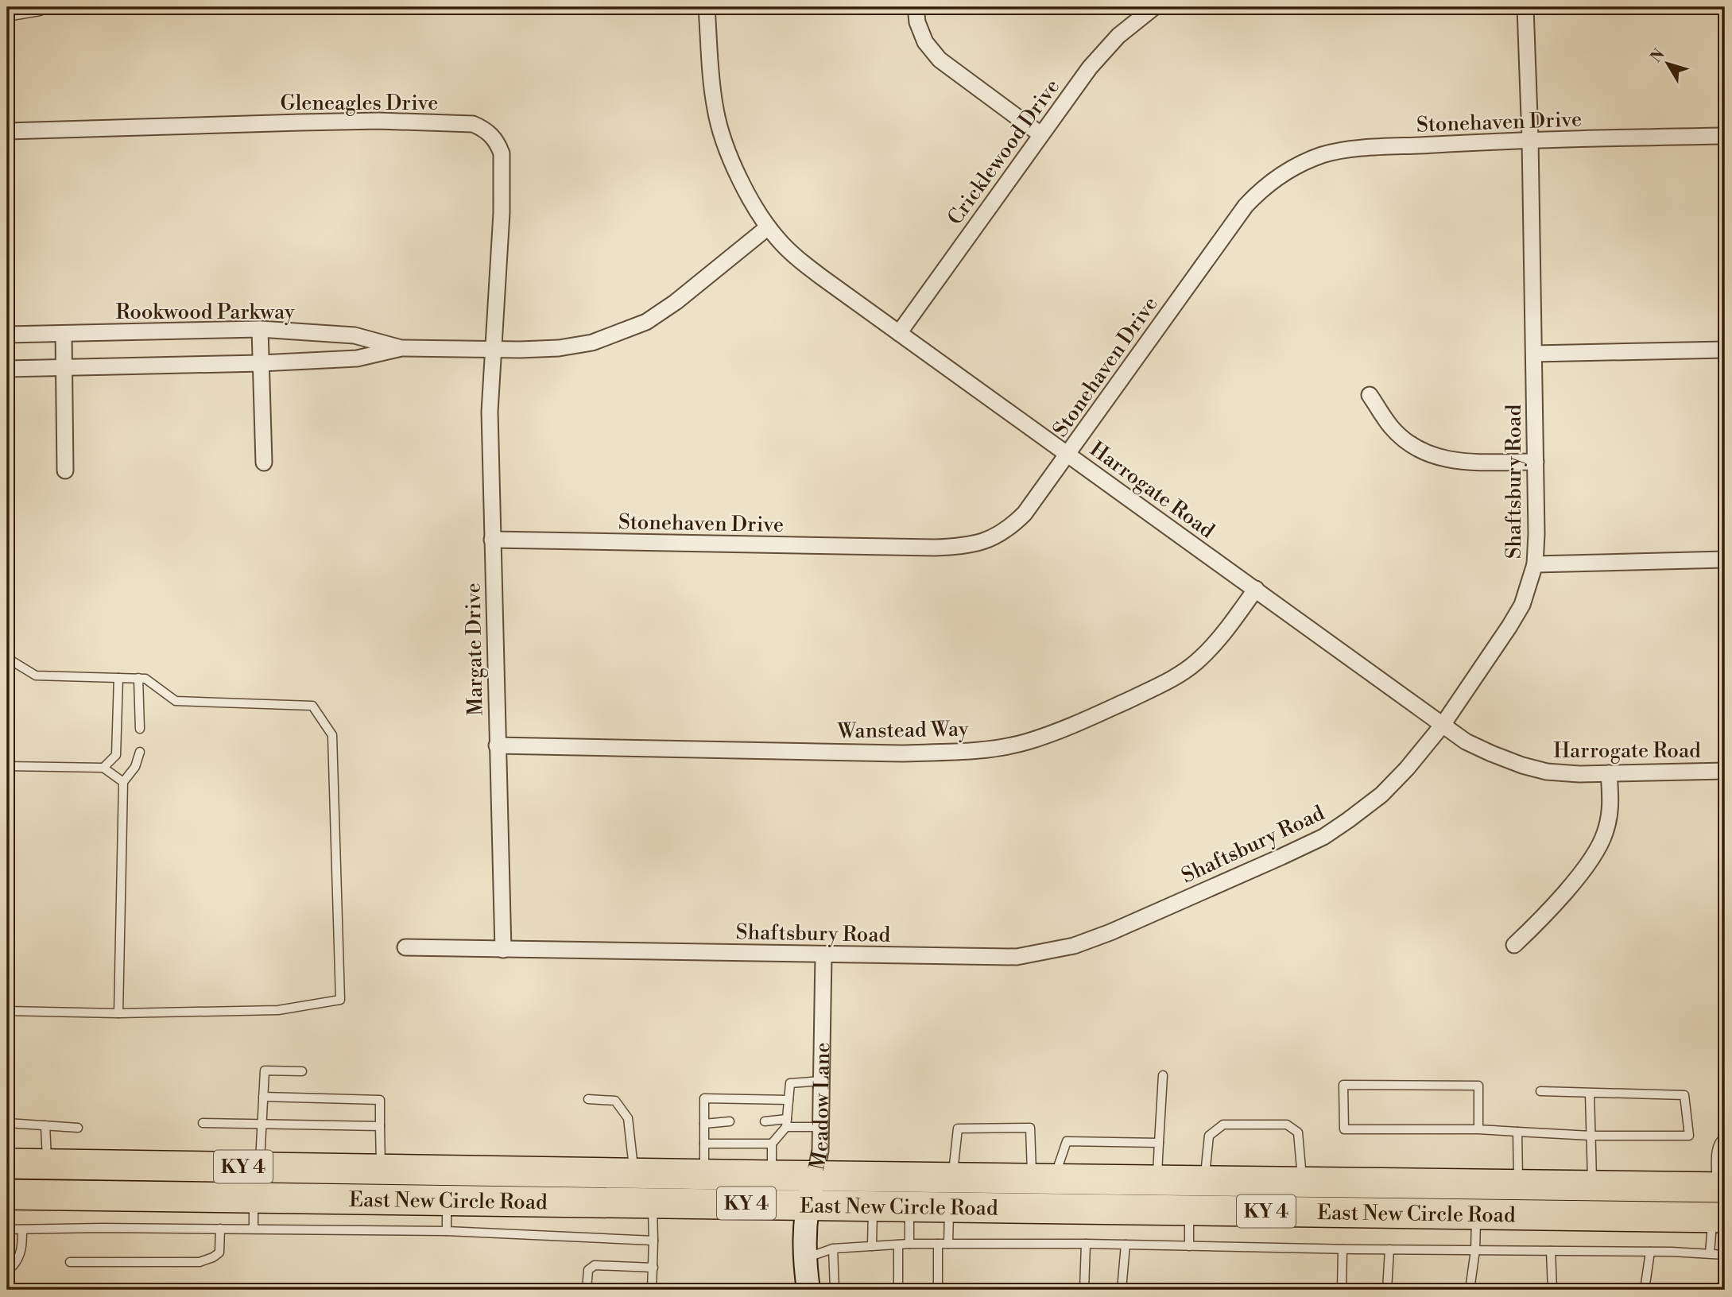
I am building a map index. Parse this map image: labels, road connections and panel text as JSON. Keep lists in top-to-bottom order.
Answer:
{
  "streets": {
    "highway": ["KY 4", "East New Circle Road"],
    "street": [
      "Gleneagles Drive",
      "Stonehaven Drive",
      "Cricklewood Drive",
      "Rookwood Parkway",
      "Shaftsbury Road",
      "Harrogate Road",
      "Margate Drive",
      "Wanstead Way",
      "Meadow Lane"
    ]
  },
  "crossings": [
    ["Gleneagles Drive", "Rookwood Parkway"],
    ["Gleneagles Drive", "Margate Drive"],
    ["Stonehaven Drive", "Shaftsbury Road"],
    ["Stonehaven Drive", "Harrogate Road"],
    ["Stonehaven Drive", "Margate Drive"],
    ["Cricklewood Drive", "Harrogate Road"],
    ["Rookwood Parkway", "Harrogate Road"],
    ["Rookwood Parkway", "Margate Drive"],
    ["Shaftsbury Road", "Harrogate Road"],
    ["Shaftsbury Road", "Margate Drive"],
    ["Shaftsbury Road", "Meadow Lane"],
    ["Harrogate Road", "Wanstead Way"],
    ["Margate Drive", "Wanstead Way"],
    ["Meadow Lane", "East New Circle Road"]
  ],
  "north": "top left"
}
